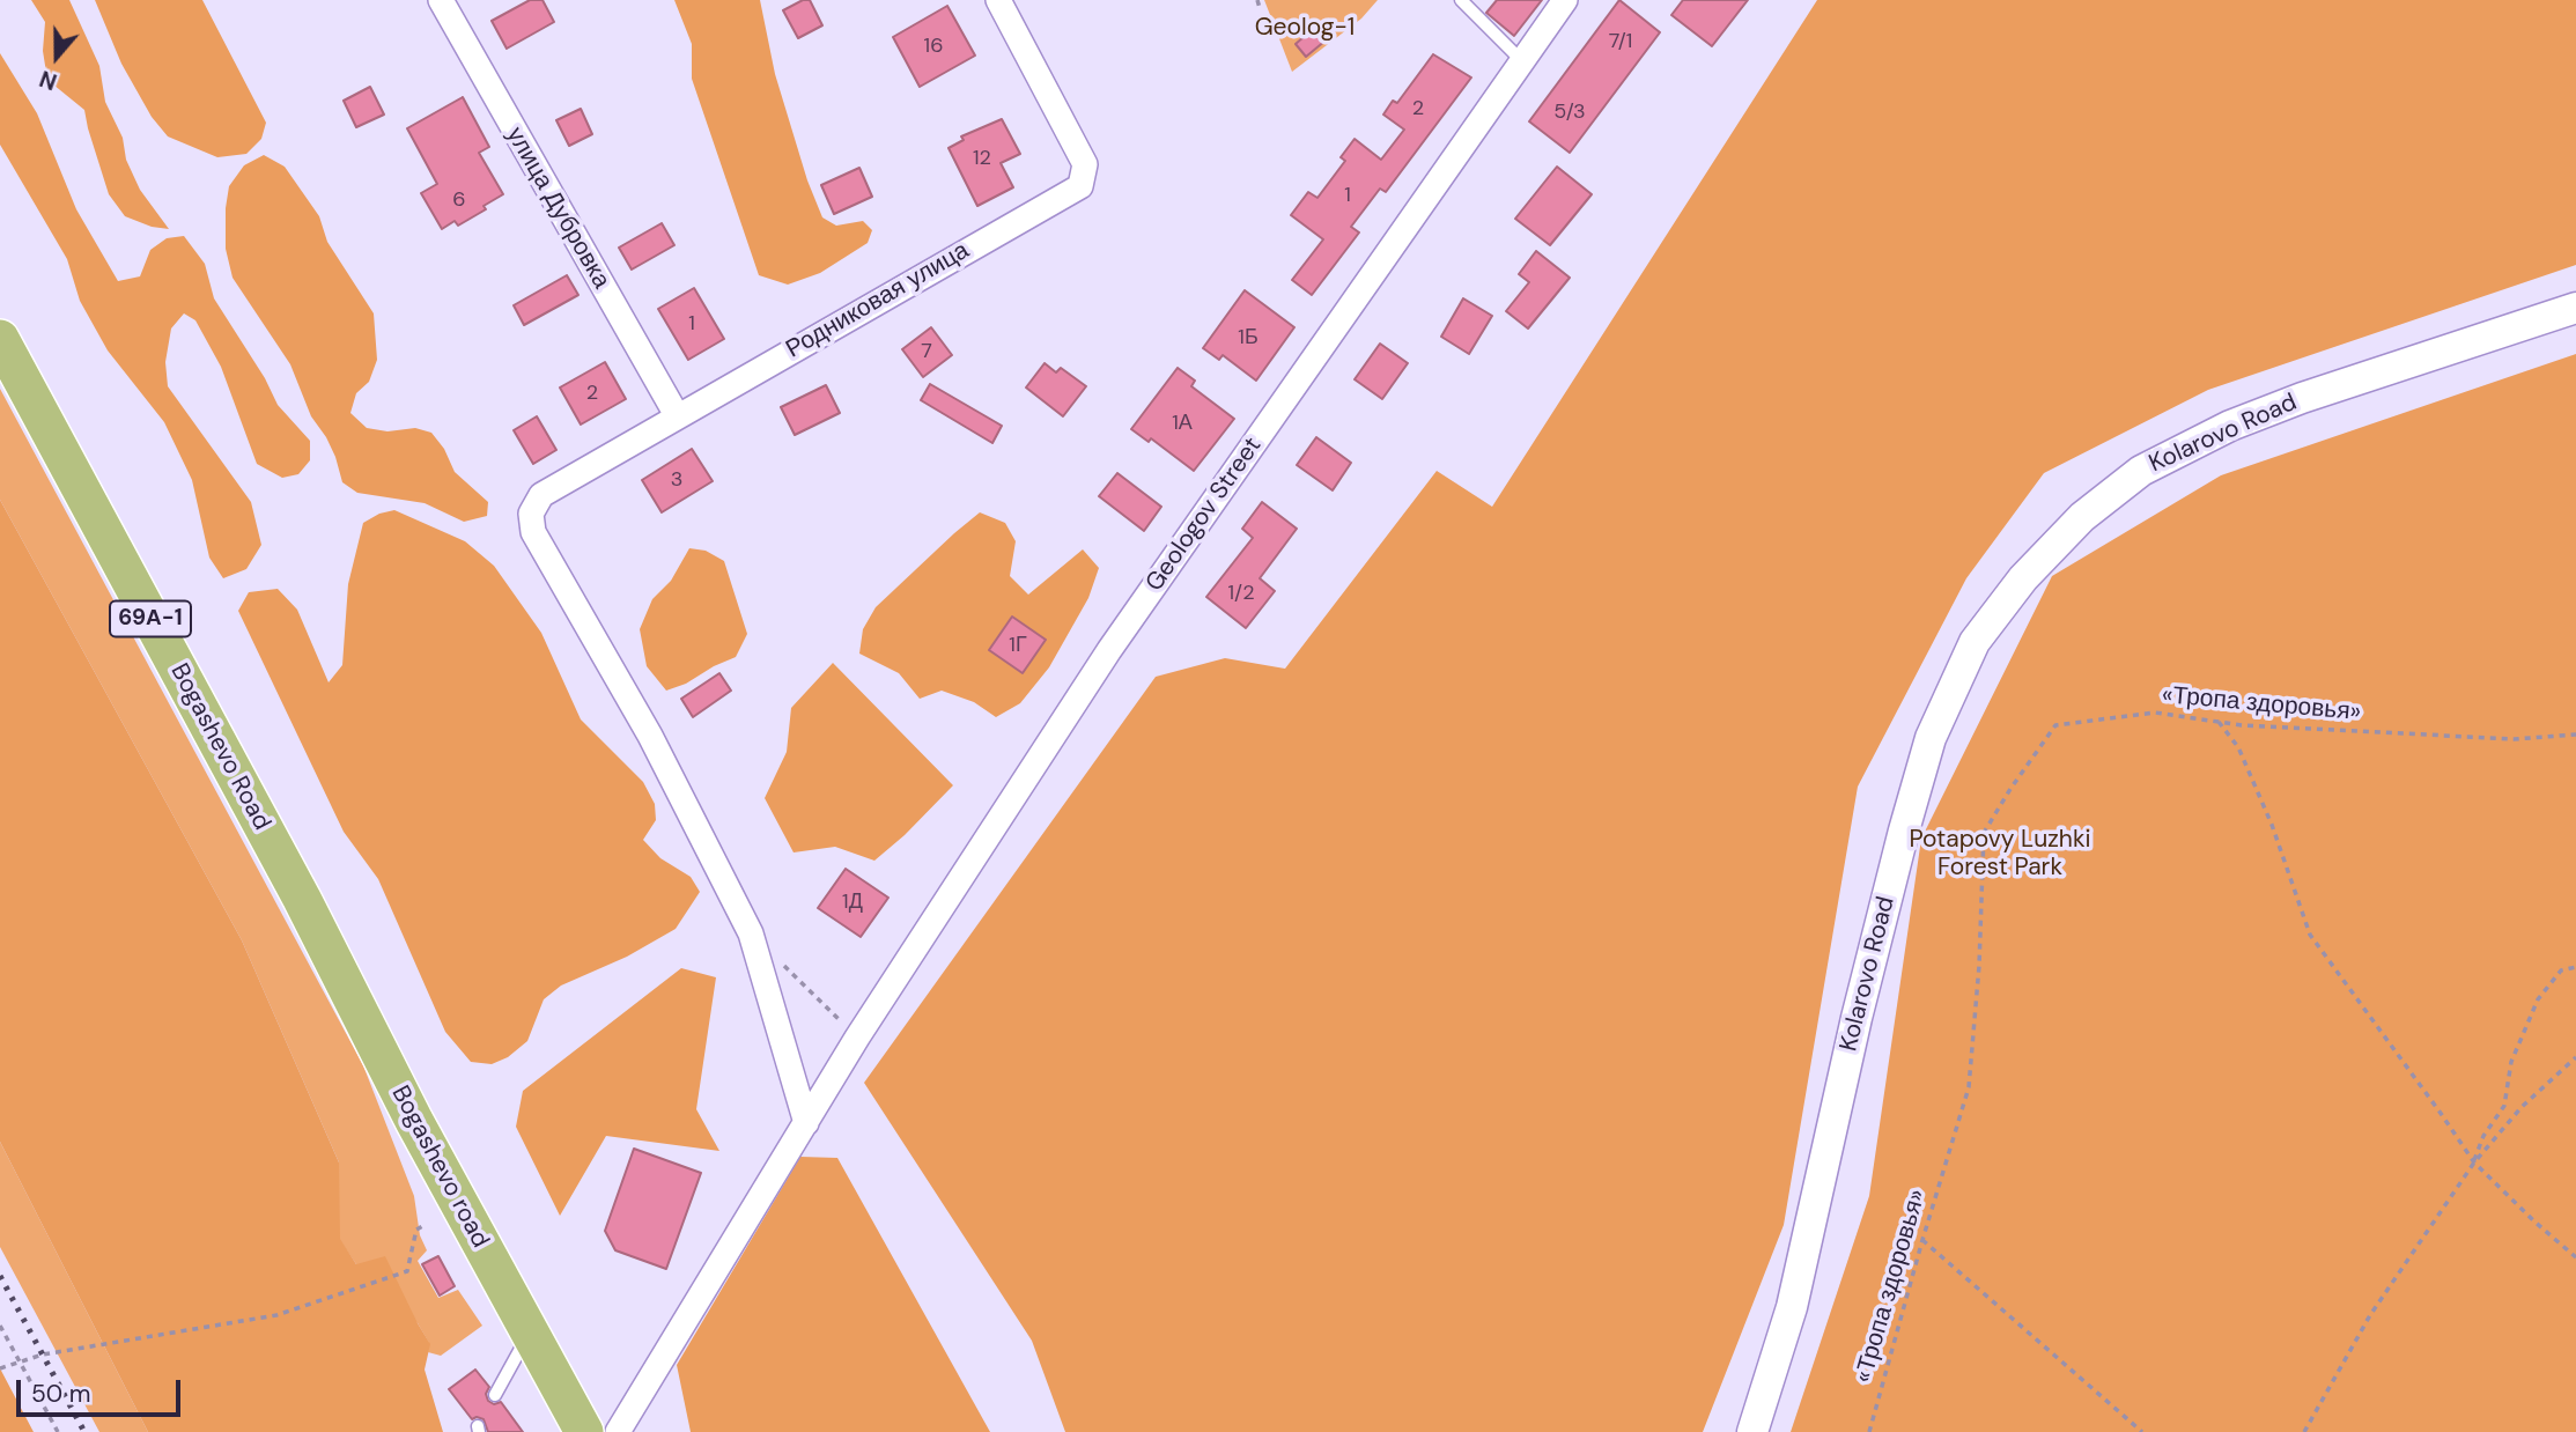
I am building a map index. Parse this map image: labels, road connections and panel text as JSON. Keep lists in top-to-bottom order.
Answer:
{
  "streets": {
    "main road": ["69А-1", "Bogashevo road"],
    "street": [
      "улица Дубровка",
      "Родниковая улица",
      "Kolarovo Road",
      "Geologov Street"
    ],
    "path": ["«Тропа здоровья»"]
  },
  "crossings": [
    ["улица Дубровка", "Родниковая улица"],
    ["Родниковая улица", "Geologov Street"]
  ],
  "parks": ["Geolog-1", "Potapovy Luzhki Forest Park"],
  "house_numbers": [
    "7/1",
    "16",
    "2",
    "5/3",
    "12",
    "1",
    "6",
    "1",
    "1Б",
    "7",
    "2",
    "1А",
    "3",
    "1/2",
    "1Г",
    "1Д"
  ],
  "scale_bar": "50 m",
  "north": "bottom"
}
